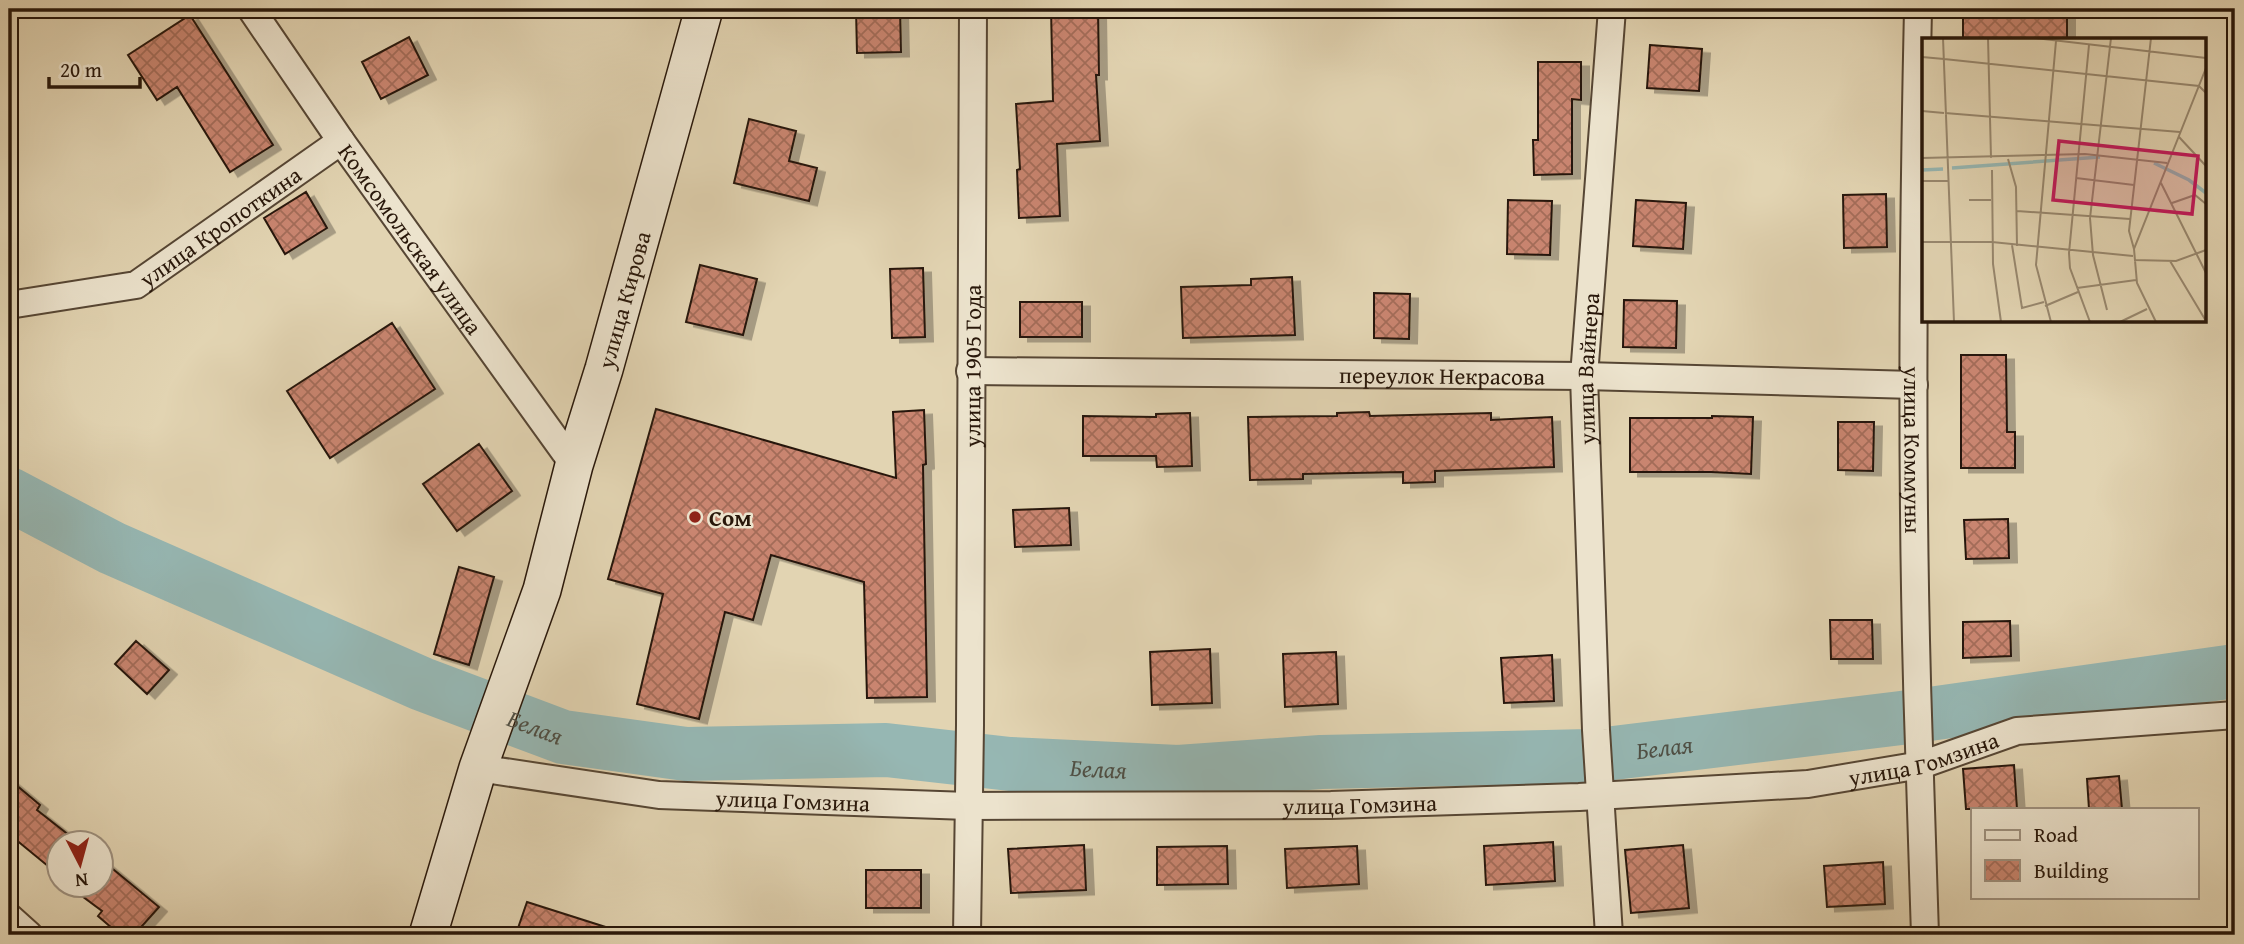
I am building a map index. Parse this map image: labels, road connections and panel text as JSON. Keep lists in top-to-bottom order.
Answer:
{
  "streets": {
    "main road": ["улица Кирова"],
    "street": [
      "улица Кропоткина",
      "Комсомольская улица",
      "улица 1905 Года",
      "улица Вайнера",
      "переулок Некрасова",
      "улица Коммуны",
      "улица Гомзина"
    ]
  },
  "crossings": [
    ["улица Кропоткина", "Комсомольская улица"],
    ["Комсомольская улица", "улица Кирова"],
    ["улица Кирова", "улица Гомзина"],
    ["улица 1905 Года", "переулок Некрасова"],
    ["улица 1905 Года", "улица Гомзина"],
    ["улица Вайнера", "переулок Некрасова"],
    ["улица Вайнера", "улица Гомзина"],
    ["переулок Некрасова", "улица Коммуны"],
    ["улица Коммуны", "улица Гомзина"]
  ],
  "water": ["Белая"],
  "places": ["Сом"],
  "legend": ["Road", "Building"],
  "scale_bar": "20 m",
  "north": "bottom"
}
